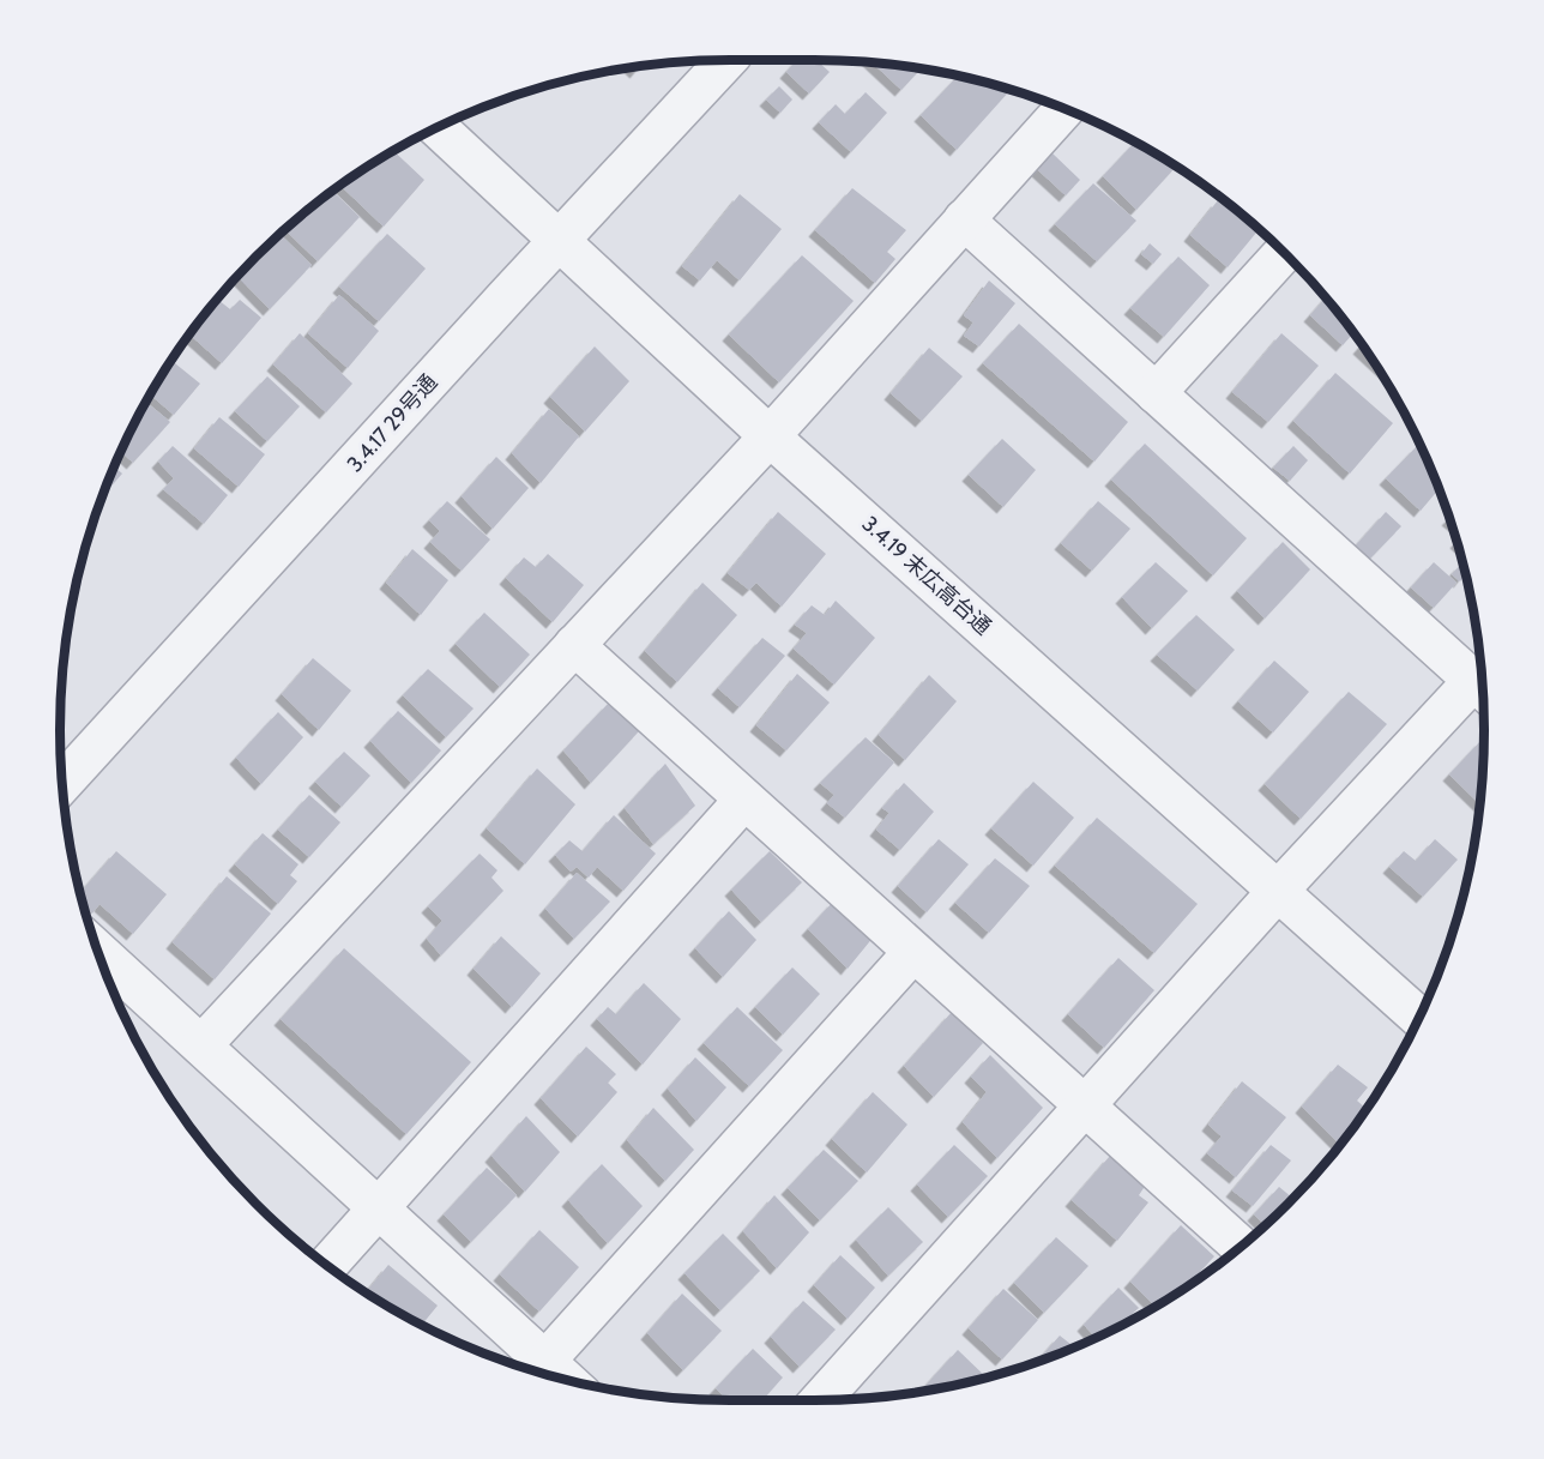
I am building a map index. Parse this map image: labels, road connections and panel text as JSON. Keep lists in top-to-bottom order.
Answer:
{
  "streets": {
    "street": ["3.4.17 29号通", "3.4.19 末広高台通"]
  },
  "crossings": [
    ["3.4.17 29号通", "3.4.19 末広高台通"]
  ]
}
